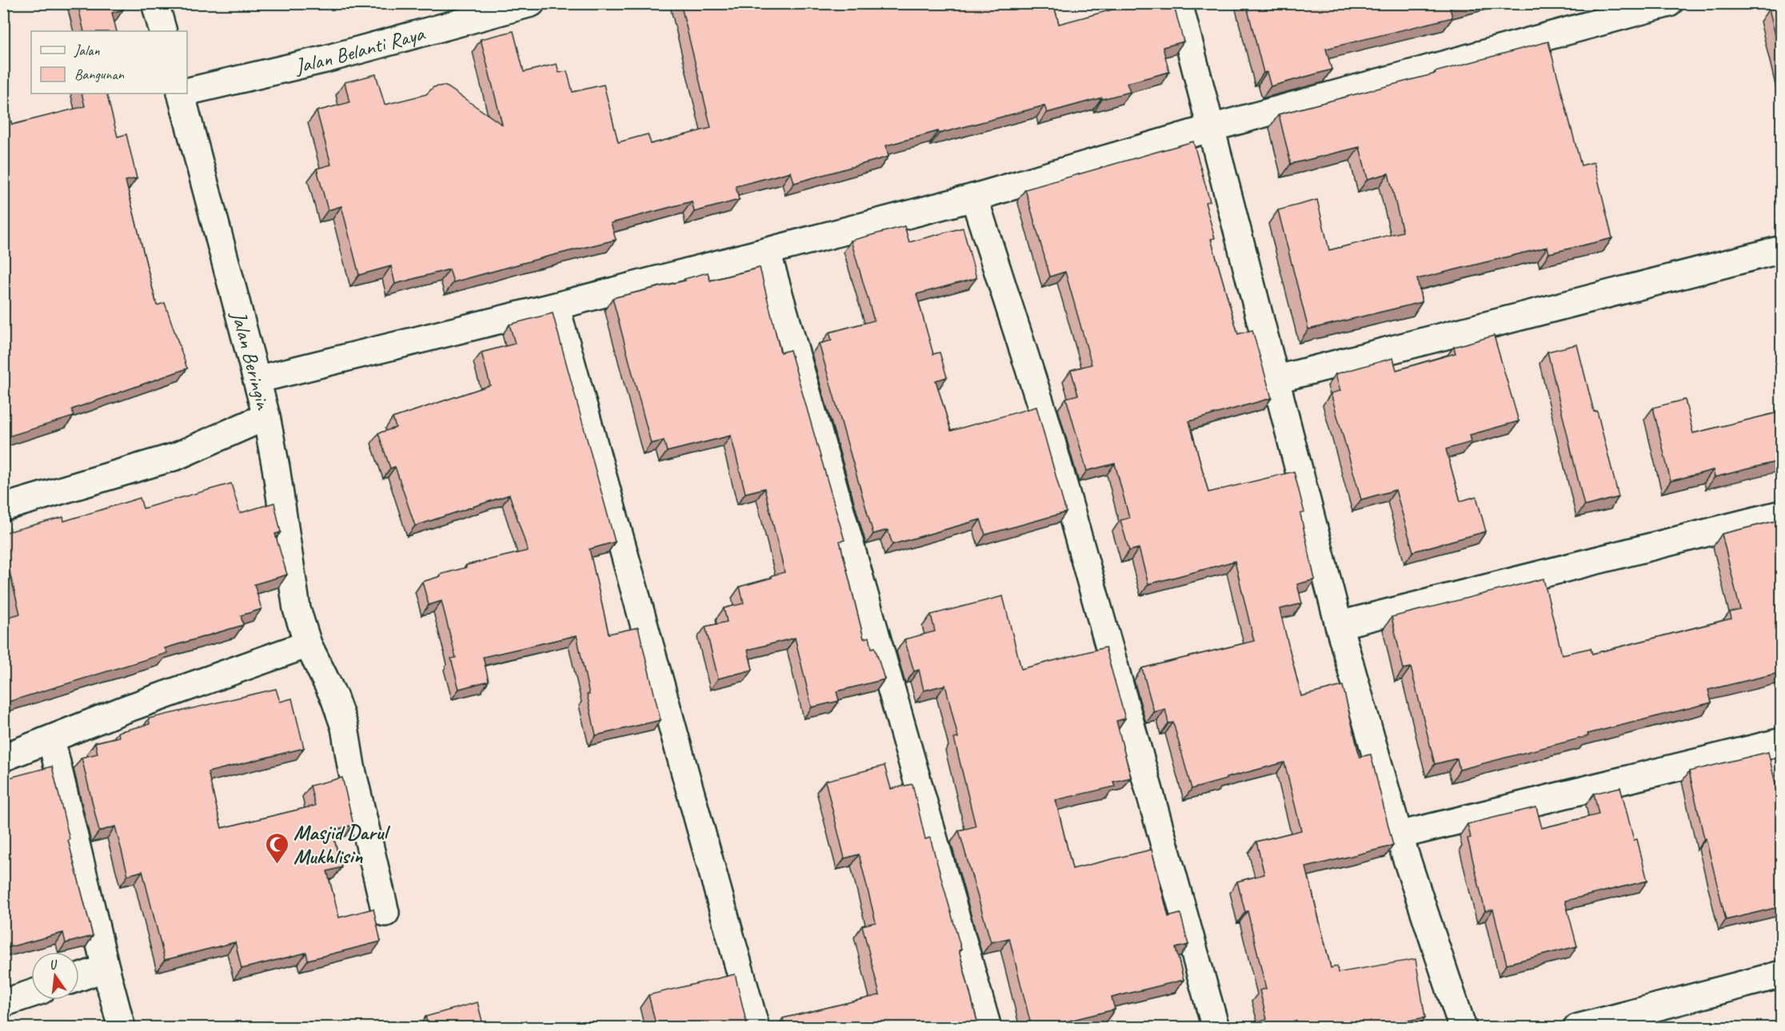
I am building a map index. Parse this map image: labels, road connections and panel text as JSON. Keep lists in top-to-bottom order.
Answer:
{
  "streets": {
    "street": ["Jalan Belanti Raya", "Jalan Beringin"]
  },
  "places": {
    "mosque": ["Masjid Darul Mukhlisin"]
  },
  "legend": ["Jalan", "Bangunan"],
  "north": "top"
}
